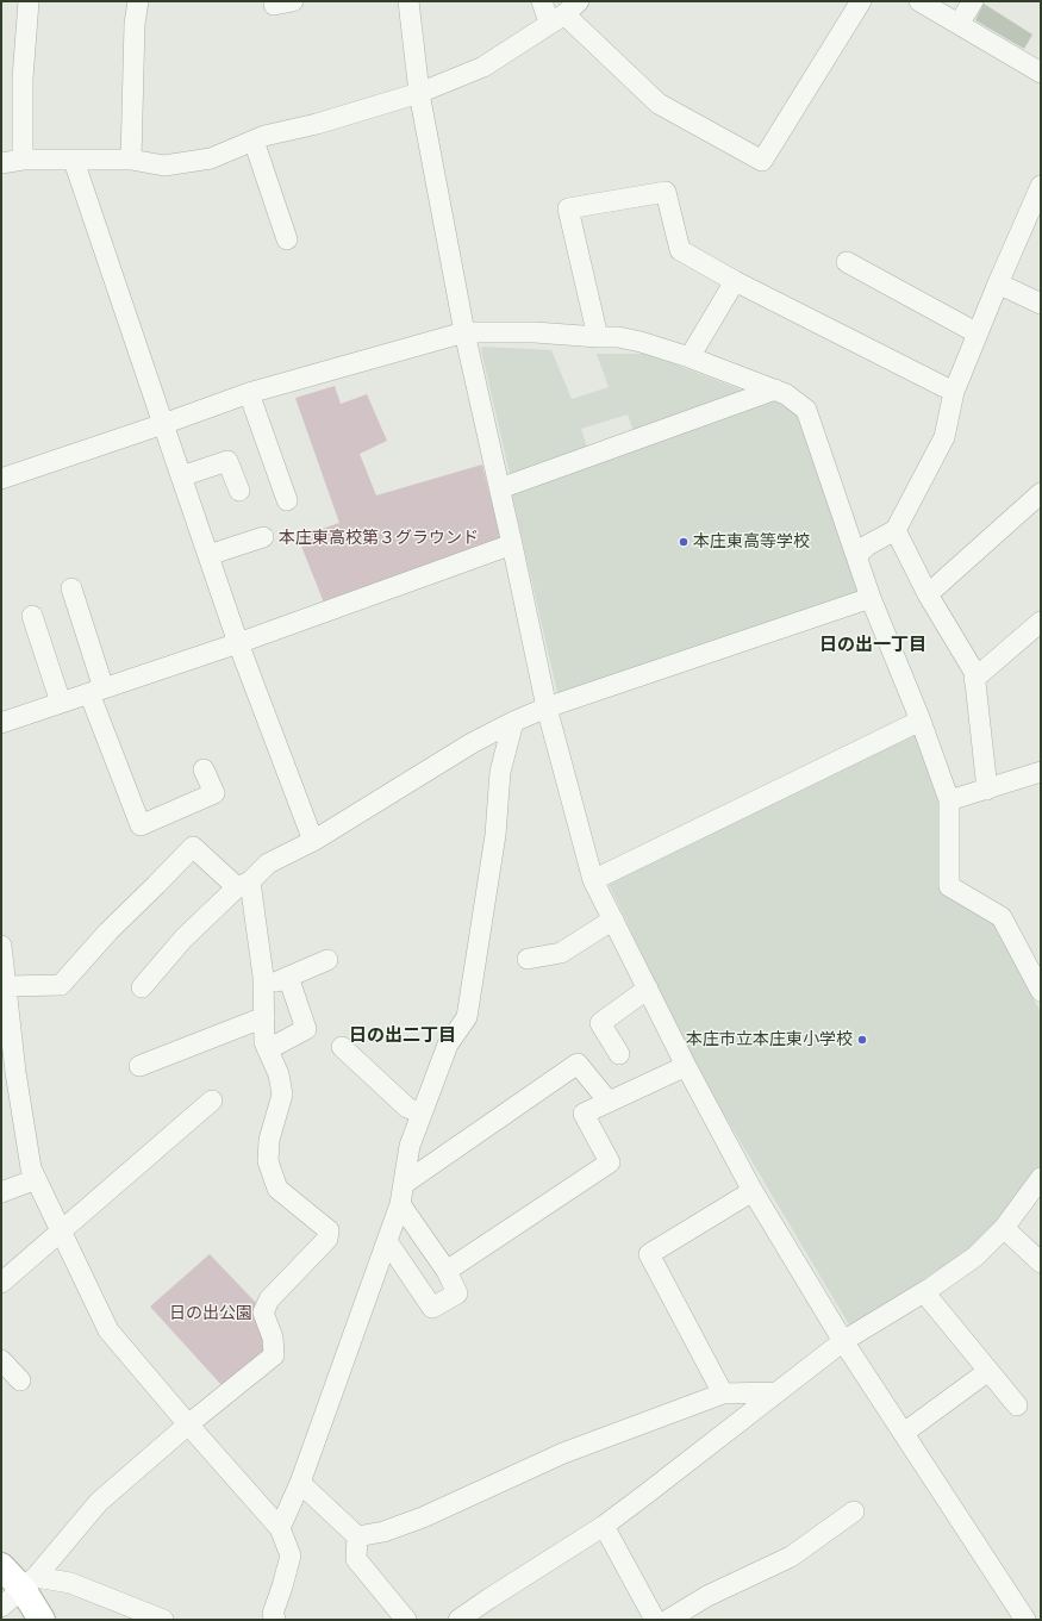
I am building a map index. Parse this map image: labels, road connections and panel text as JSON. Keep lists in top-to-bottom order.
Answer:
{
  "districts": ["日の出一丁目", "日の出二丁目"],
  "parks": ["本庄東高校第３グラウンド", "日の出公園"],
  "places": ["本庄東高等学校", "本庄市立本庄東小学校"]
}
